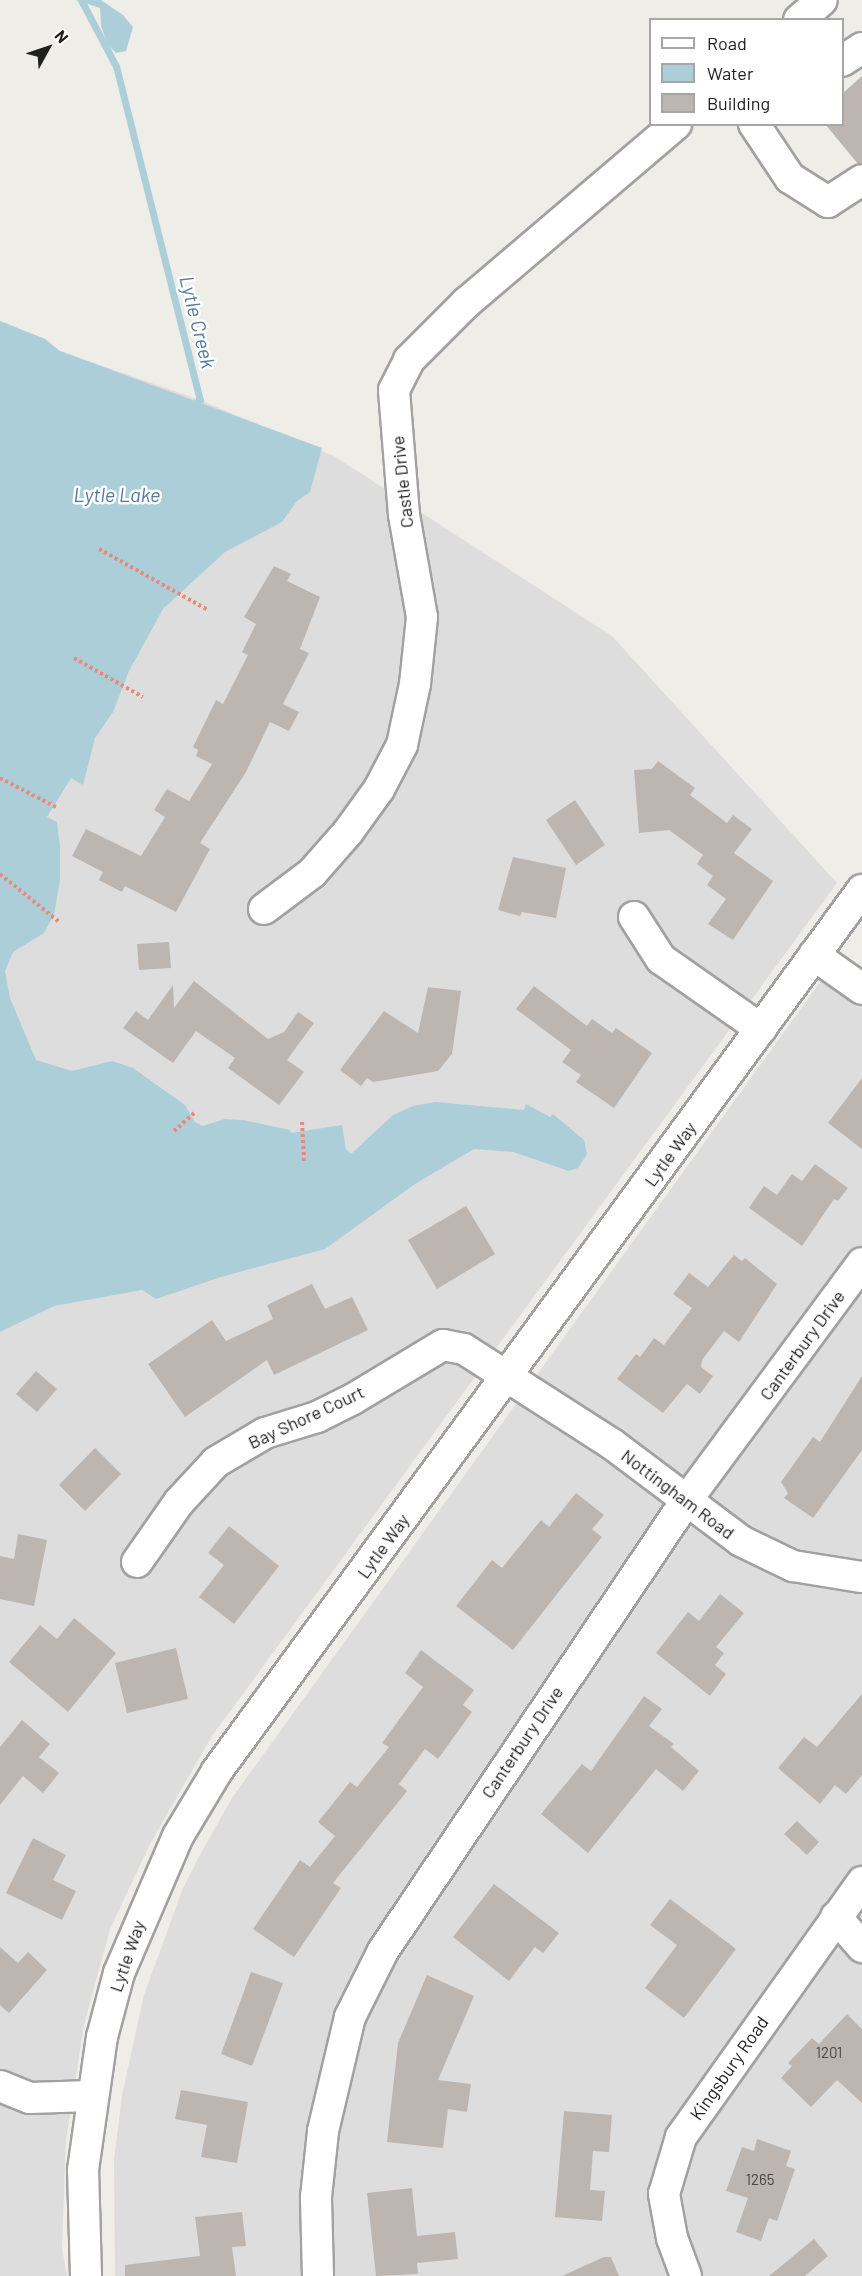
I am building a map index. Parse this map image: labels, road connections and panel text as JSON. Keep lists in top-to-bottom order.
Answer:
{
  "streets": {
    "street": [
      "Castle Drive",
      "Lytle Way",
      "Canterbury Drive",
      "Bay Shore Court",
      "Nottingham Road",
      "Kingsbury Road"
    ]
  },
  "crossings": [
    ["Lytle Way", "Bay Shore Court"],
    ["Lytle Way", "Nottingham Road"],
    ["Canterbury Drive", "Nottingham Road"],
    ["Bay Shore Court", "Nottingham Road"]
  ],
  "water": ["Lytle Creek", "Lytle Lake"],
  "house_numbers": ["1201", "1265"],
  "legend": ["Road", "Water", "Building"],
  "north": "top right"
}
